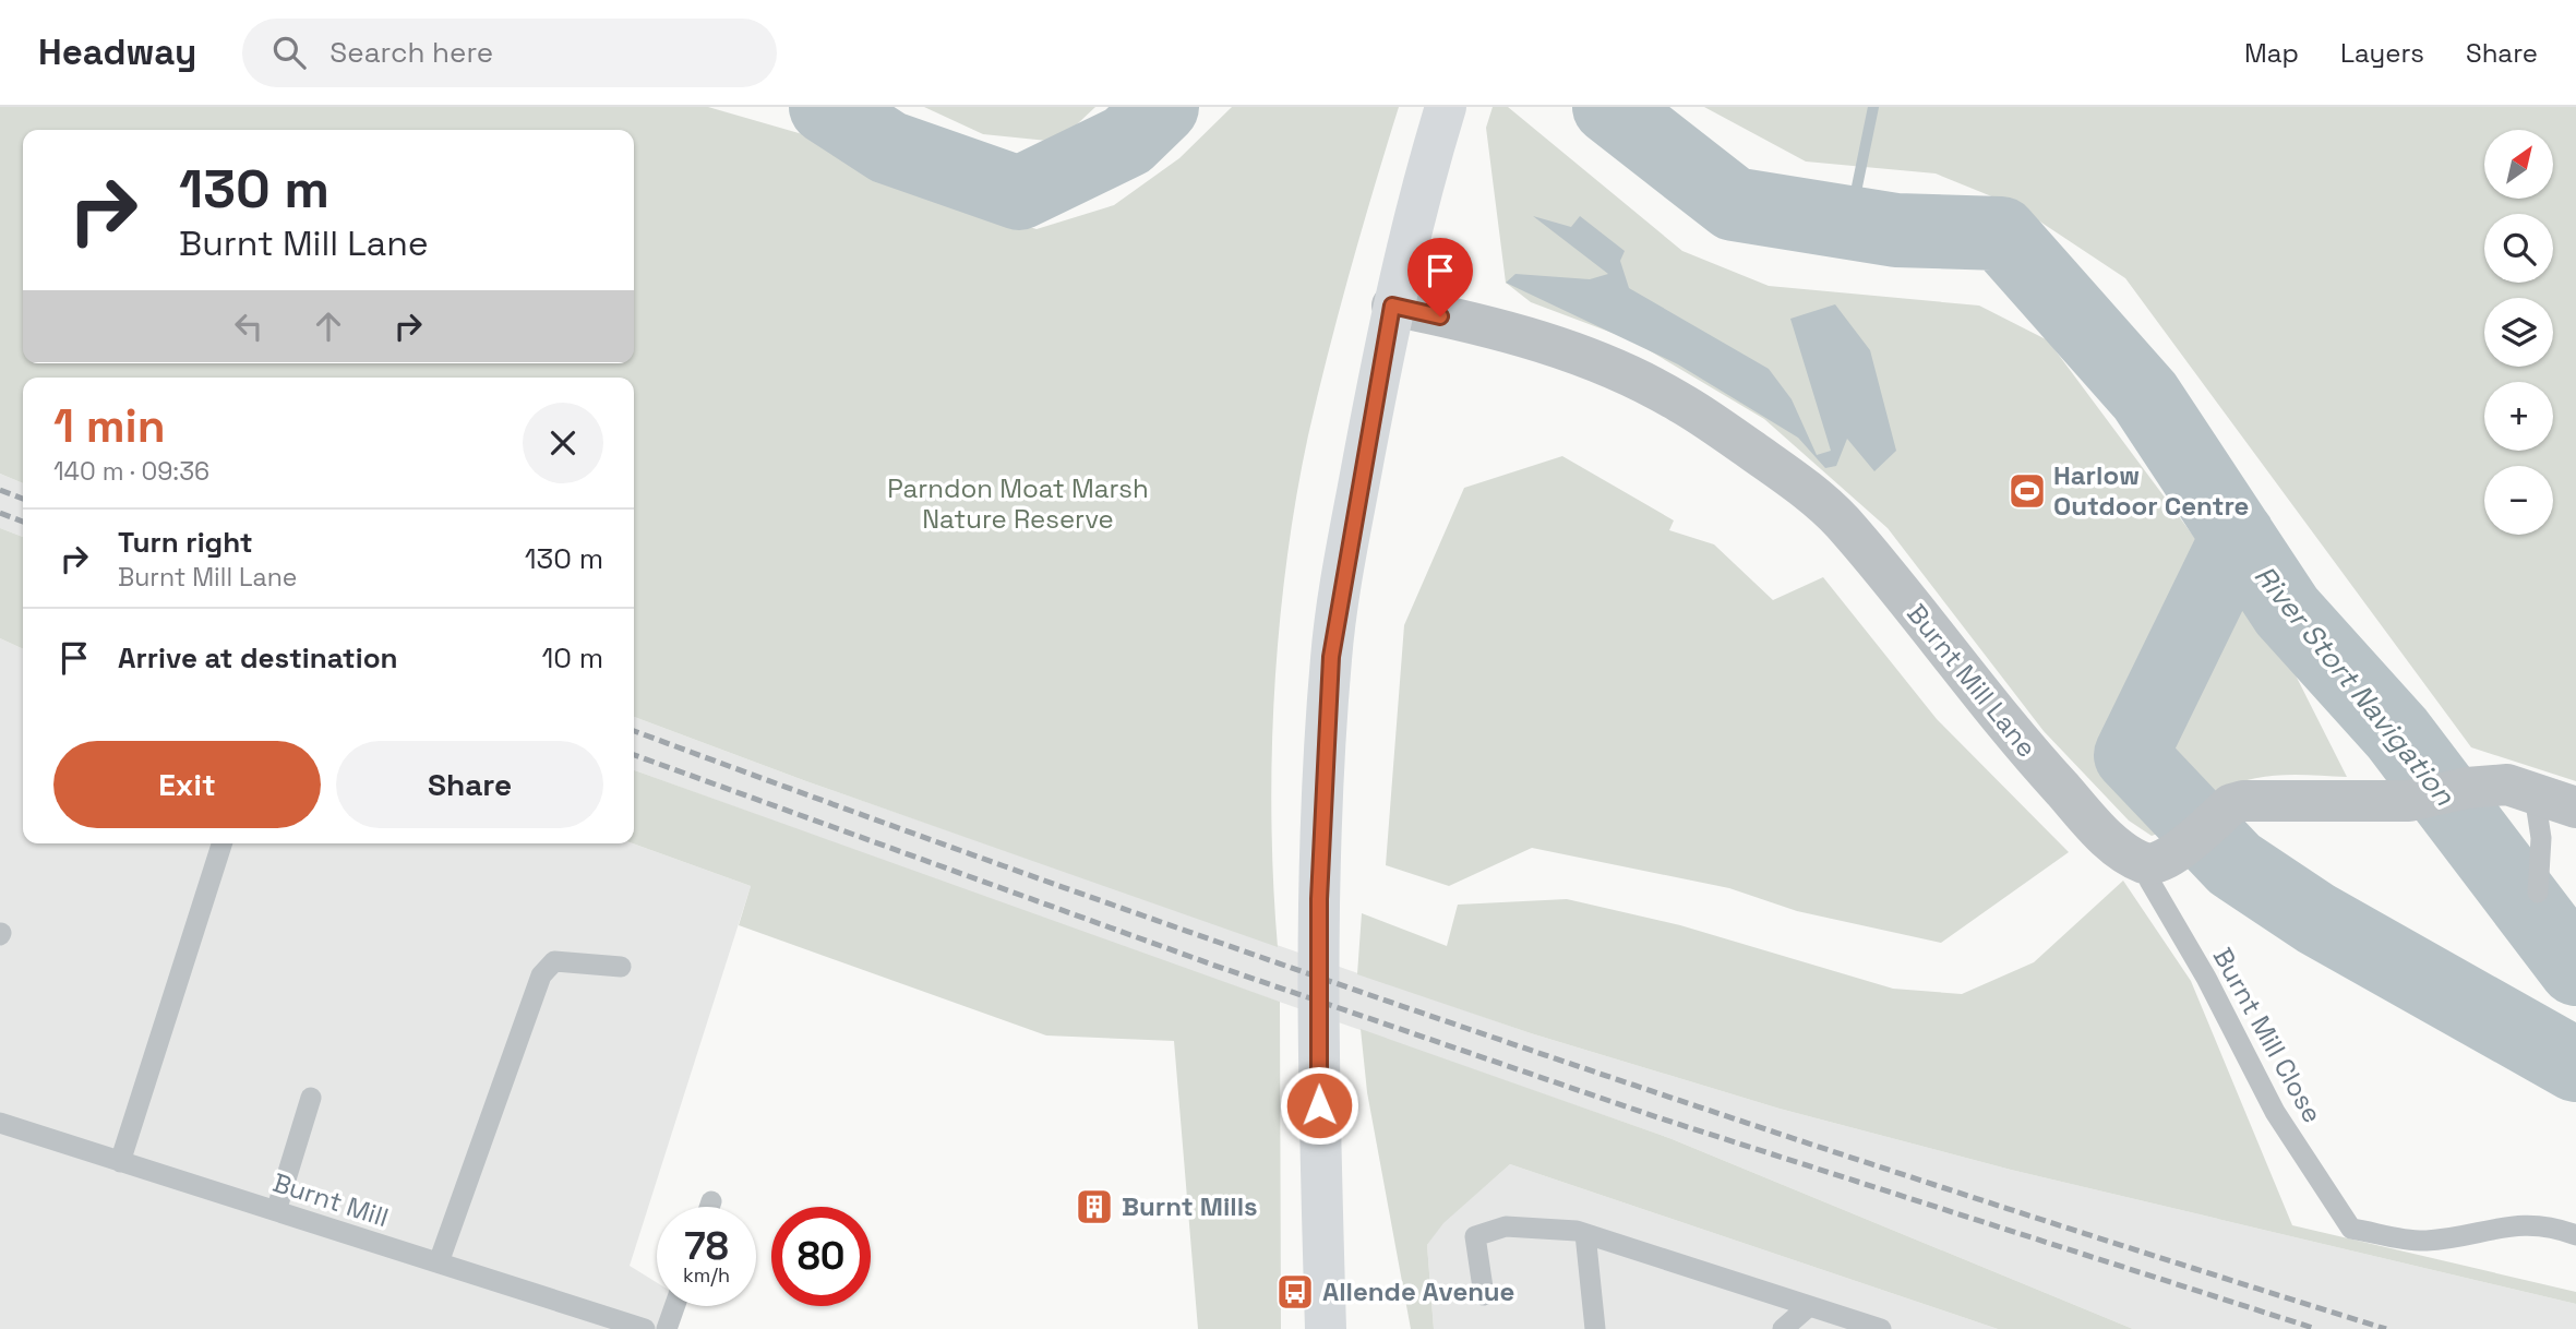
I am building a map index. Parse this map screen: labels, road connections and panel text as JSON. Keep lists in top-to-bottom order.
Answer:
{
  "streets": {
    "street": ["Burnt Mill Lane"],
    "lane": ["Burnt Mill Close", "Burnt Mill"]
  },
  "crossings": [
    ["Burnt Mill Lane", "Burnt Mill Close"]
  ],
  "water": ["River Stort Navigation"],
  "parks": ["Parndon Moat Marsh Nature Reserve"],
  "places": {
    "sports": ["Harlow Outdoor Centre"],
    "building": ["Burnt Mills"],
    "bus stop": ["Allende Avenue"]
  },
  "north": "top right",
  "page": {
    "header": "Headway",
    "search": "Search here",
    "nav": ["Map", "Layers", "Share"],
    "map_buttons": ["+", "−"],
    "turn": ["130 m", "Burnt Mill Lane"],
    "heading": ["1 min", "140 m · 09:36"],
    "list": [
      {
        "name": "Turn right",
        "note": "Burnt Mill Lane",
        "value": "130 m"
      },
      {
        "name": "Arrive at destination",
        "value": "10 m"
      }
    ],
    "buttons": ["Exit", "Share"],
    "speed": "78 km/h",
    "limit": "80"
  }
}
